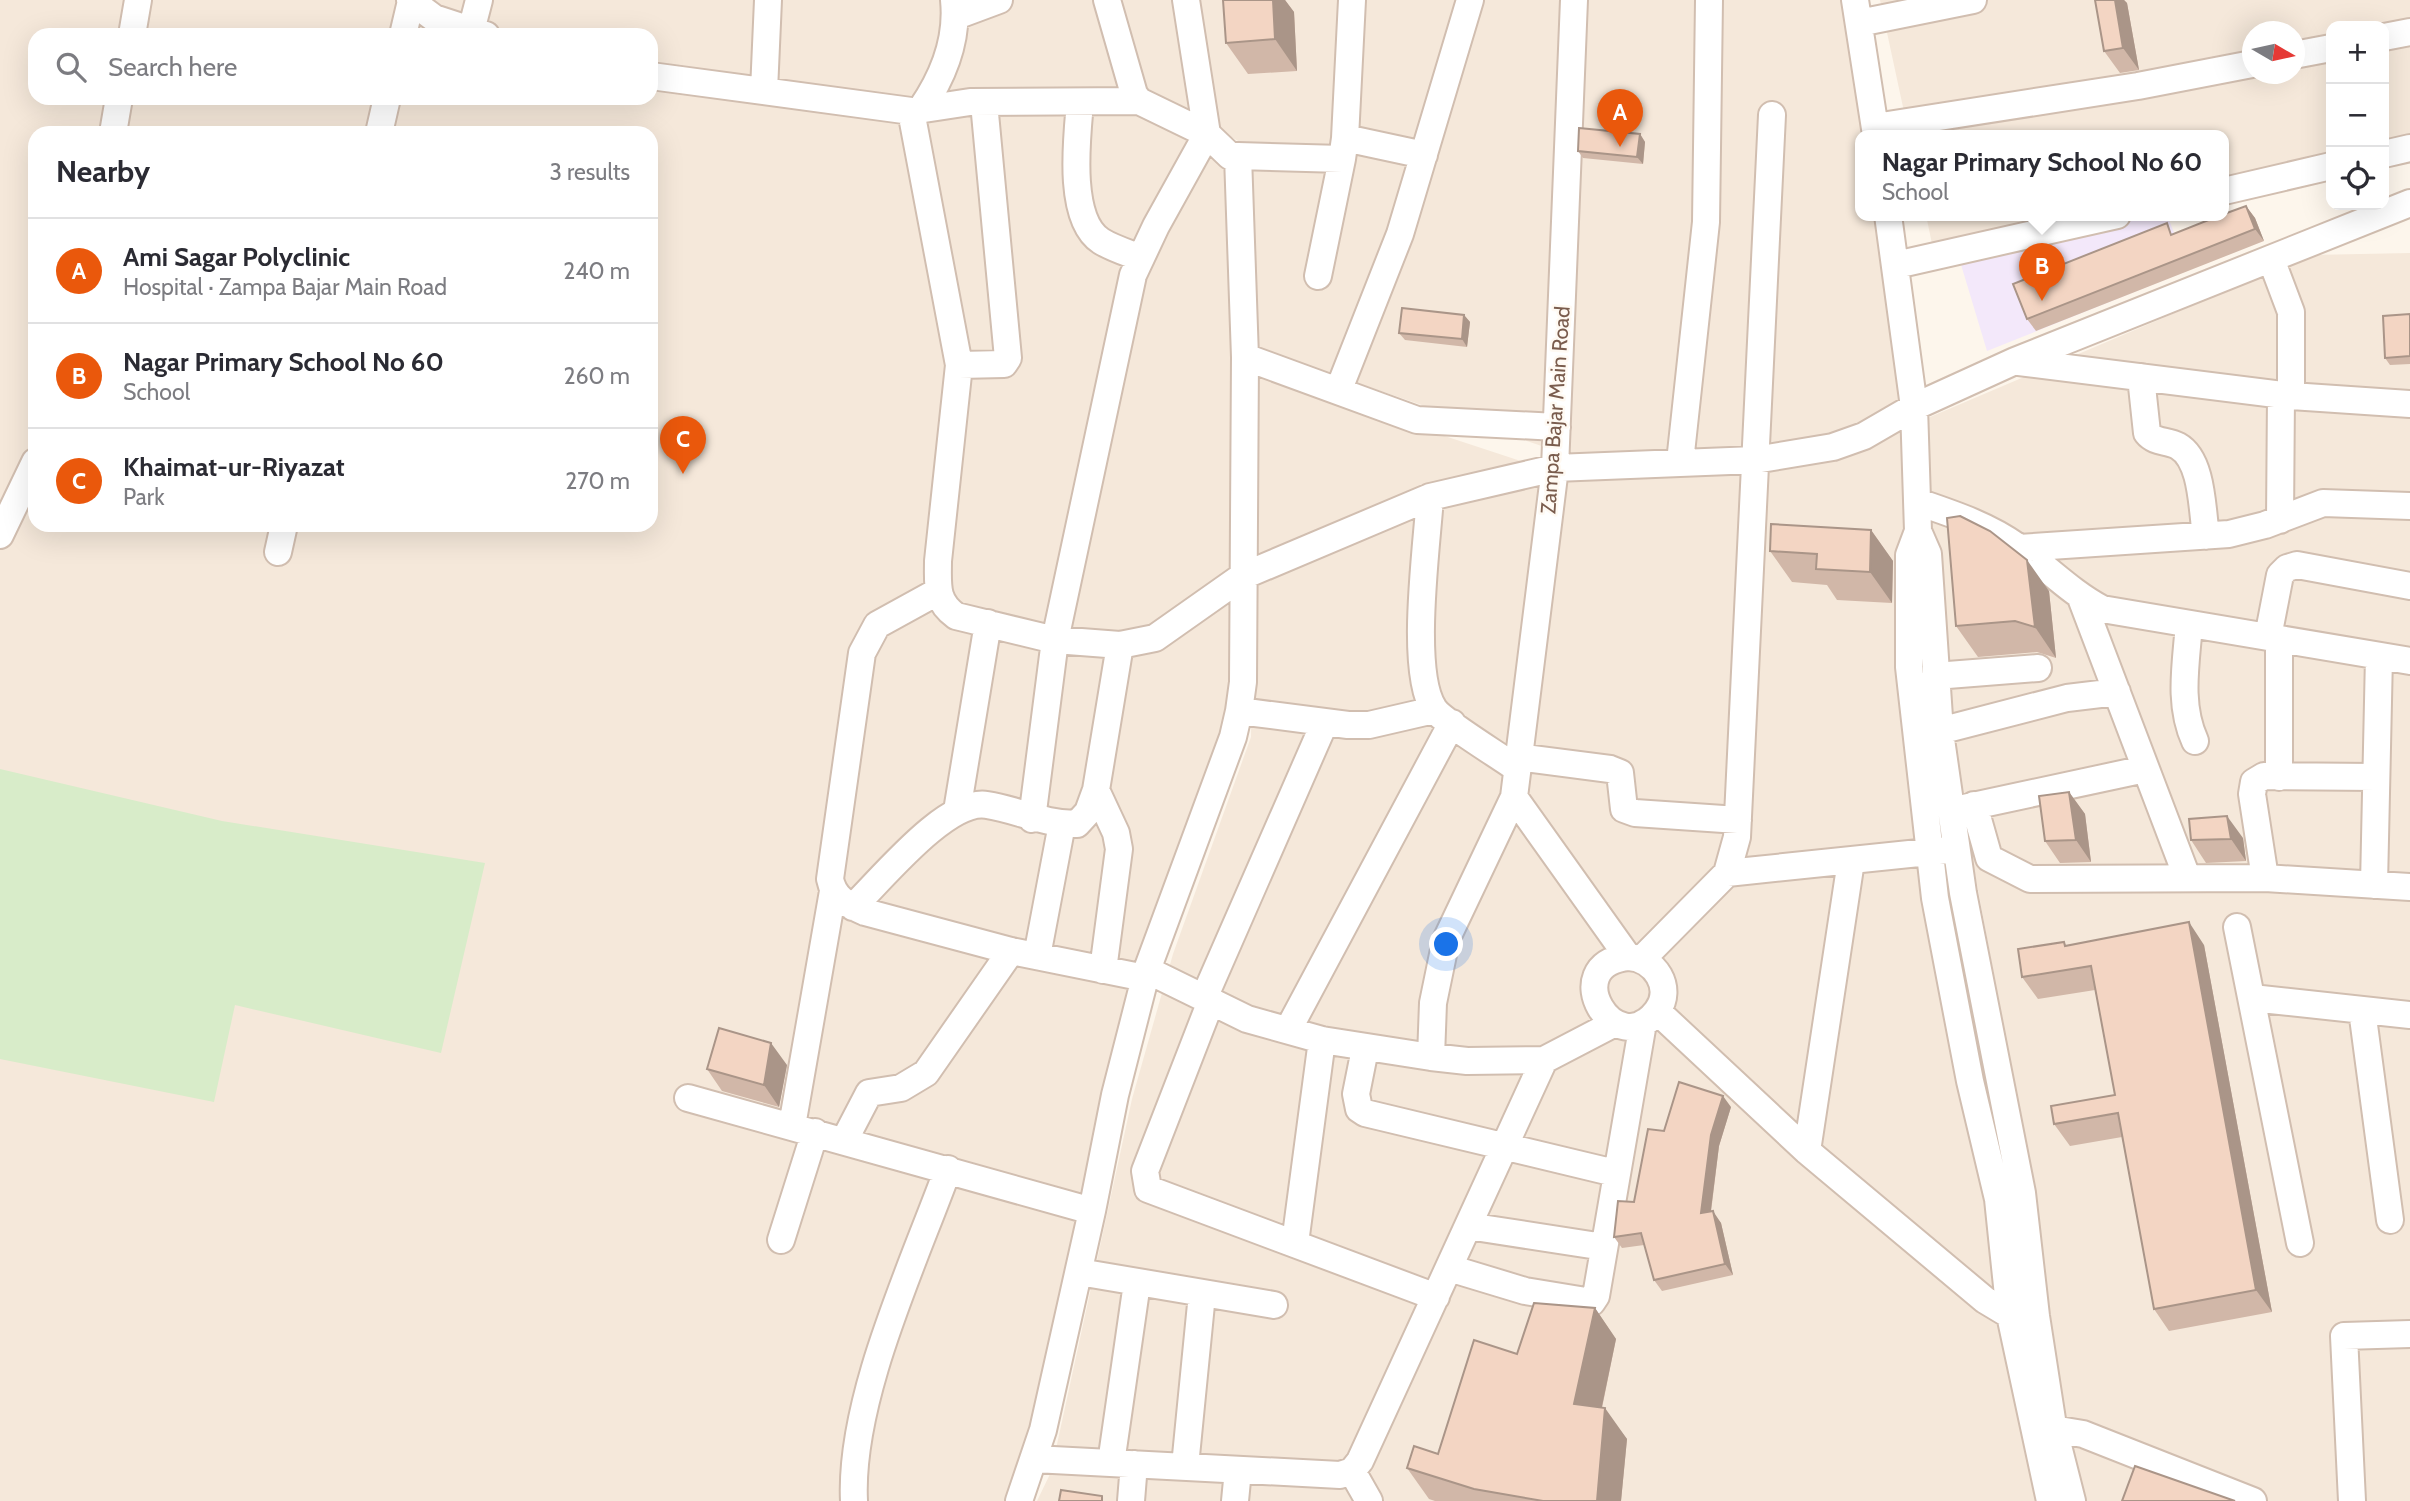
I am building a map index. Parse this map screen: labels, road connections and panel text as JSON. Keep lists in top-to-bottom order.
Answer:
{
  "streets": {
    "street": ["Zampa Bajar Main Road"]
  },
  "north": "right",
  "page": {
    "map_buttons": ["+", "−"],
    "search": "Search here",
    "pins": ["A", "B", "C"],
    "heading": ["Nearby", "3 results"],
    "popup": ["Nagar Primary School No 60", "School"],
    "list": [
      {
        "mark": "A",
        "name": "Ami Sagar Polyclinic",
        "note": "Hospital · Zampa Bajar Main Road",
        "value": "240 m"
      },
      {
        "mark": "B",
        "name": "Nagar Primary School No 60",
        "note": "School",
        "value": "260 m"
      },
      {
        "mark": "C",
        "name": "Khaimat-ur-Riyazat",
        "note": "Park",
        "value": "270 m"
      }
    ]
  }
}
